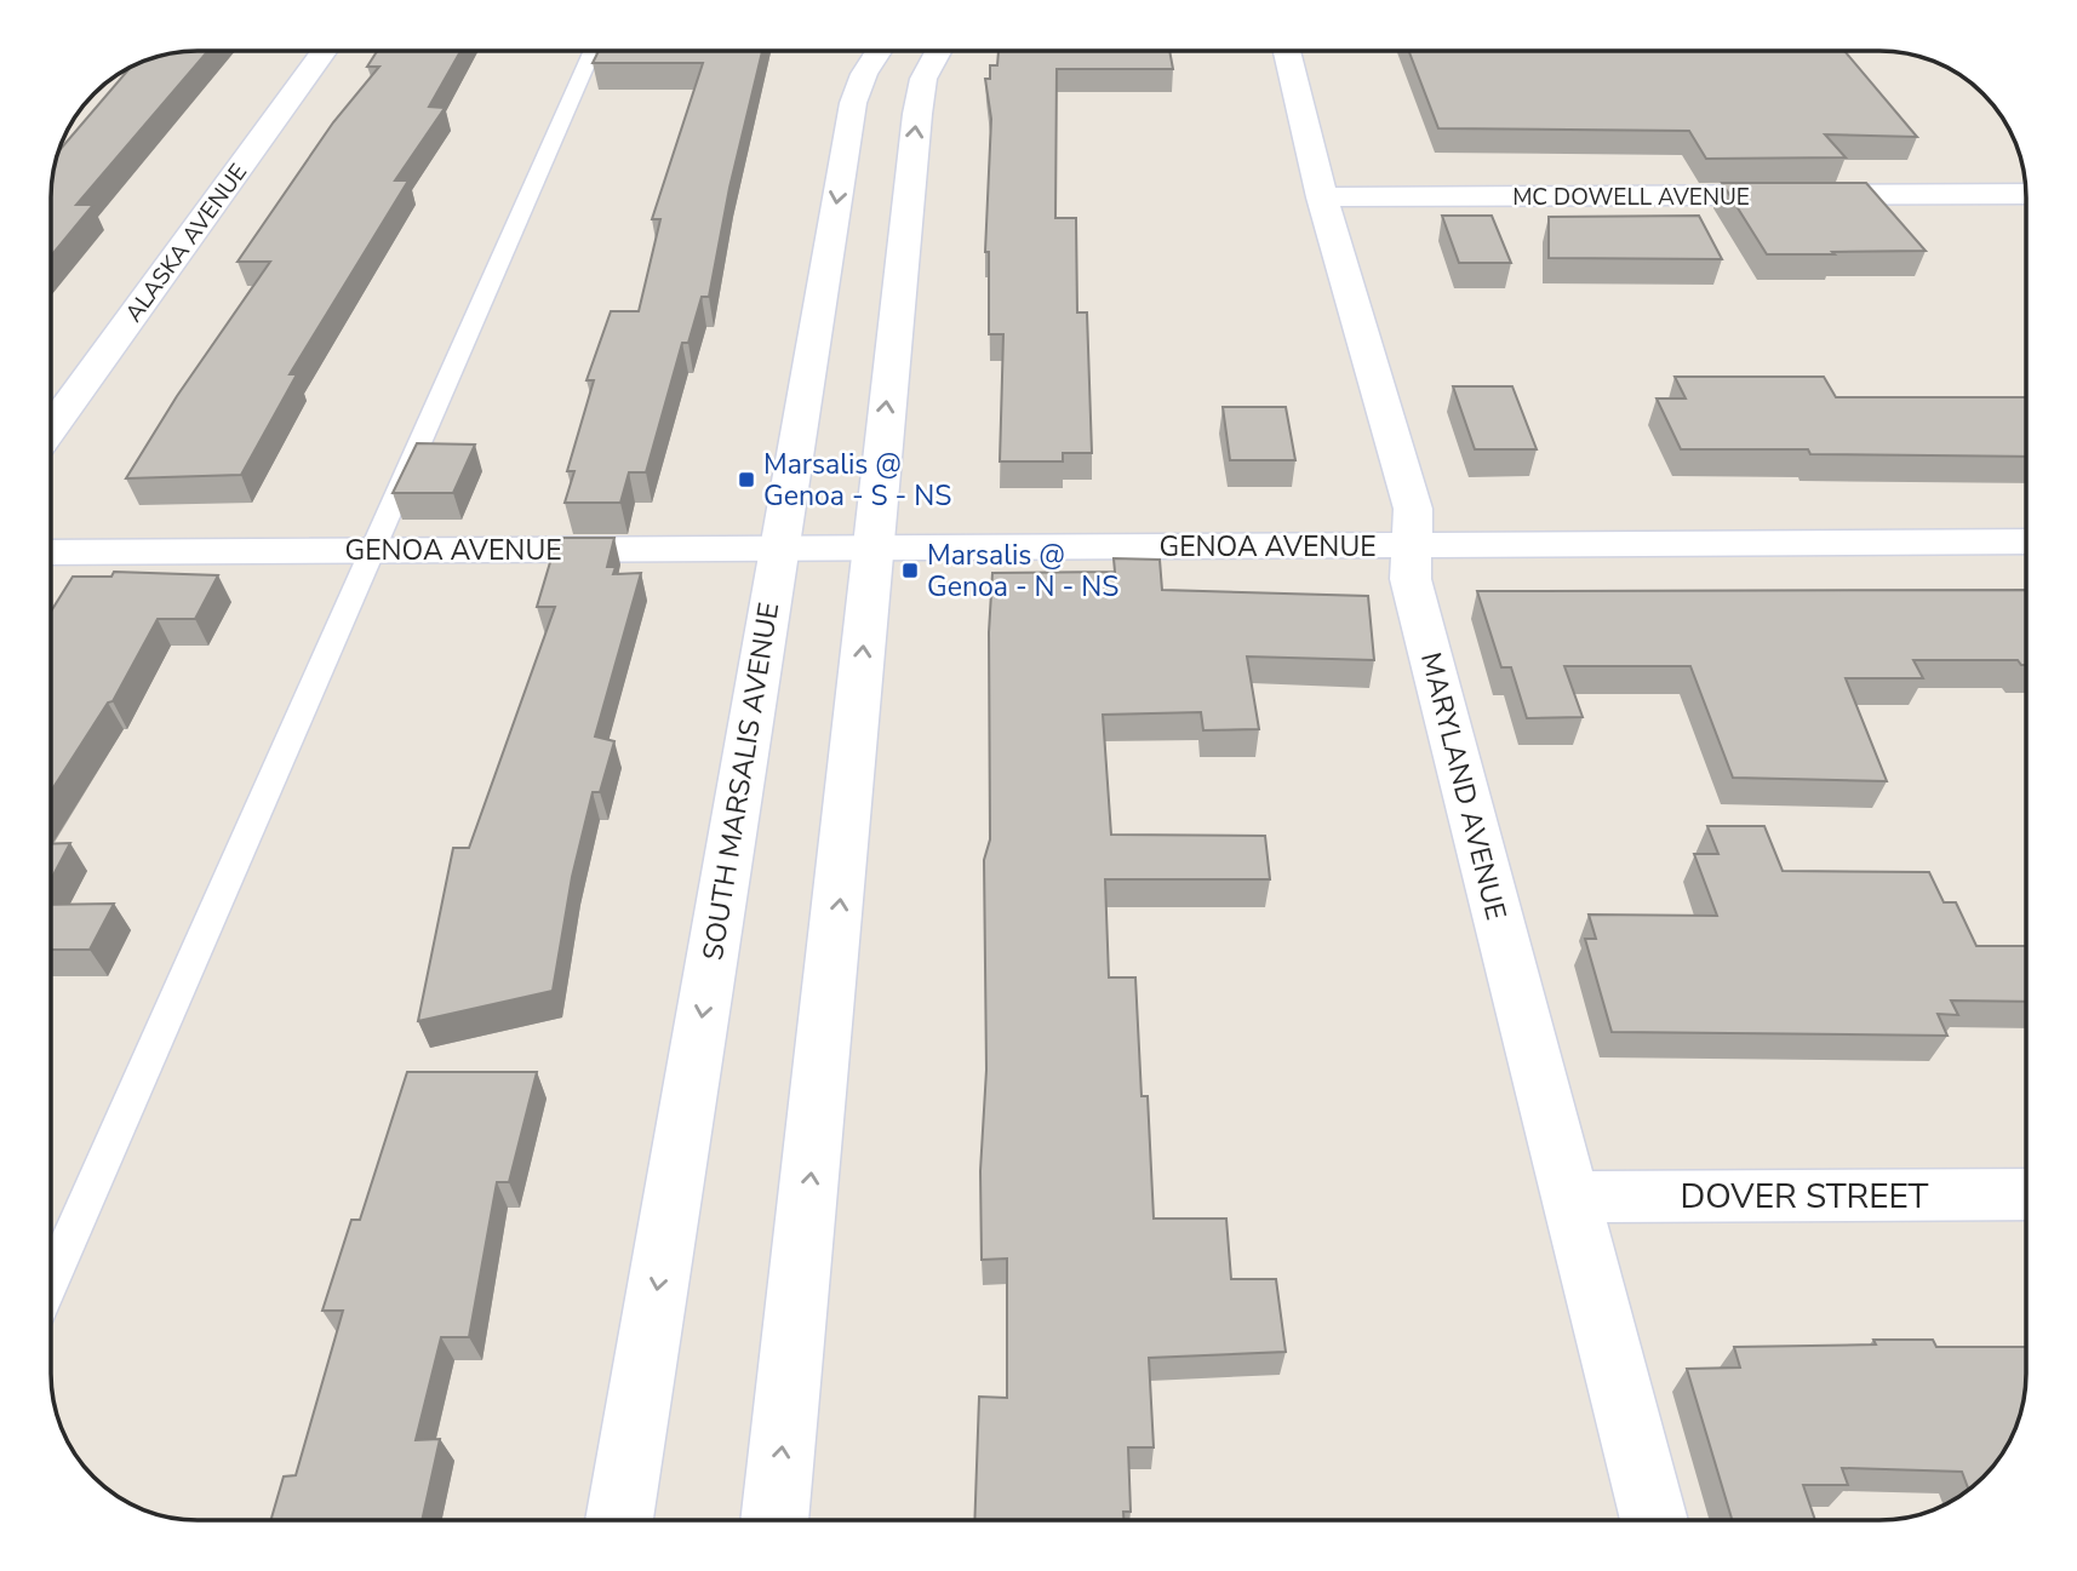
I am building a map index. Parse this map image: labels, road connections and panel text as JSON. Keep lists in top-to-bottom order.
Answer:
{
  "streets": {
    "street": [
      "MC DOWELL AVENUE",
      "ALASKA AVENUE",
      "GENOA AVENUE",
      "SOUTH MARSALIS AVENUE",
      "MARYLAND AVENUE",
      "DOVER STREET"
    ]
  },
  "crossings": [
    ["MC DOWELL AVENUE", "MARYLAND AVENUE"],
    ["GENOA AVENUE", "SOUTH MARSALIS AVENUE"],
    ["GENOA AVENUE", "MARYLAND AVENUE"],
    ["MARYLAND AVENUE", "DOVER STREET"]
  ],
  "places": {
    "transit": ["Marsalis @ Genoa - S - NS", "Marsalis @ Genoa - N - NS"]
  }
}
